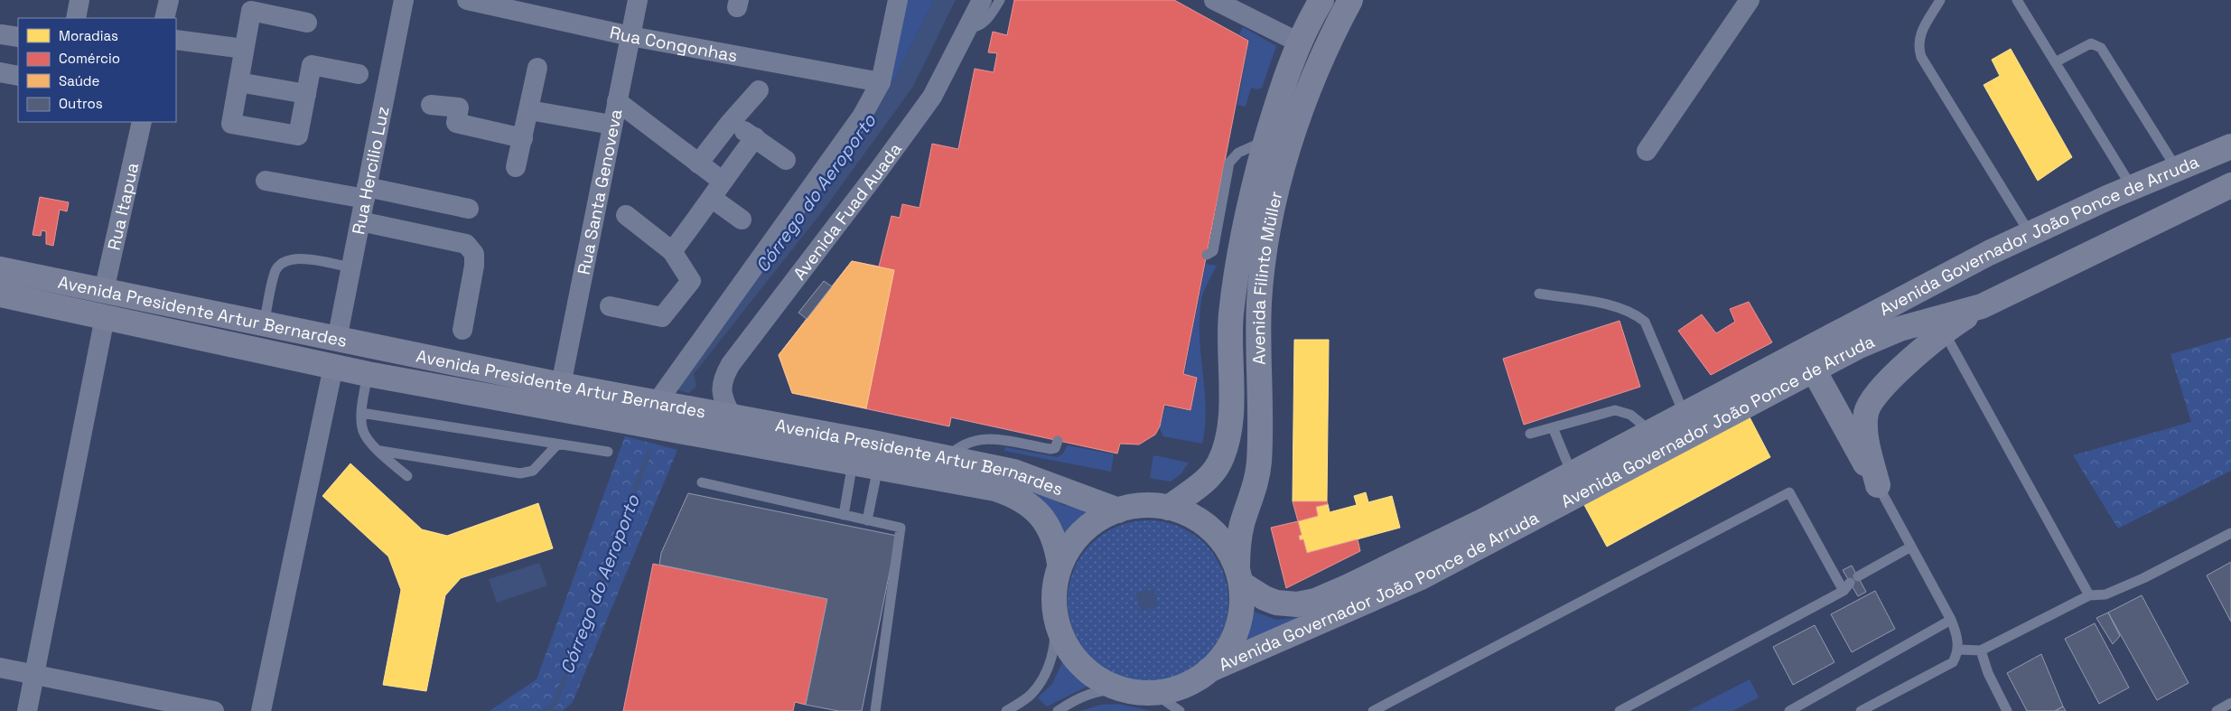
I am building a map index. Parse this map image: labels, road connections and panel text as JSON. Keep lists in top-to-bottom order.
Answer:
{
  "streets": {
    "main road": ["Avenida Governador João Ponce de Arruda", "Avenida Filinto Müller", "Avenida Presidente Artur Bernardes"],
    "street": [
      "Rua Congonhas",
      "Rua Hercilio Luz",
      "Rua Santa Genoveva",
      "Rua Itapua",
      "Avenida Fuad Auada"
    ]
  },
  "crossings": [
    ["Rua Congonhas", "Rua Santa Genoveva"],
    ["Rua Hercilio Luz", "Avenida Presidente Artur Bernardes"],
    ["Rua Santa Genoveva", "Avenida Presidente Artur Bernardes"],
    ["Rua Itapua", "Avenida Presidente Artur Bernardes"],
    ["Avenida Fuad Auada", "Avenida Presidente Artur Bernardes"],
    ["Avenida Governador João Ponce de Arruda", "Avenida Filinto Müller"]
  ],
  "water": ["Córrego do Aeroporto"],
  "legend": [
    "Moradias",
    "Comércio",
    "Saúde",
    "Outros"
  ]
}
